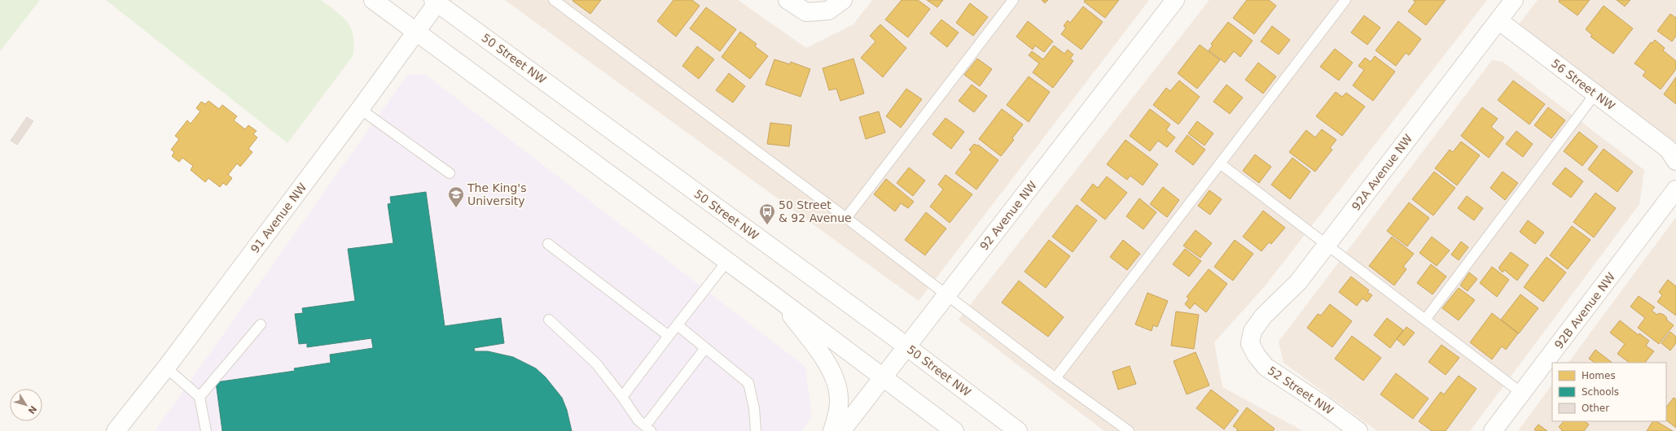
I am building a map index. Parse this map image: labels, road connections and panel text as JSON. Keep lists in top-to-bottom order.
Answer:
{
  "streets": {
    "street": [
      "50 Street NW",
      "56 Street NW",
      "92A Avenue NW",
      "92 Avenue NW",
      "91 Avenue NW",
      "92B Avenue NW",
      "52 Street NW"
    ]
  },
  "crossings": [
    ["50 Street NW", "92 Avenue NW"],
    ["50 Street NW", "91 Avenue NW"],
    ["56 Street NW", "92A Avenue NW"],
    ["92A Avenue NW", "52 Street NW"]
  ],
  "places": {
    "school or university": ["The King's University"],
    "bus stop": ["50 Street & 92 Avenue"]
  },
  "legend": ["Homes", "Schools", "Other"],
  "north": "bottom right"
}
